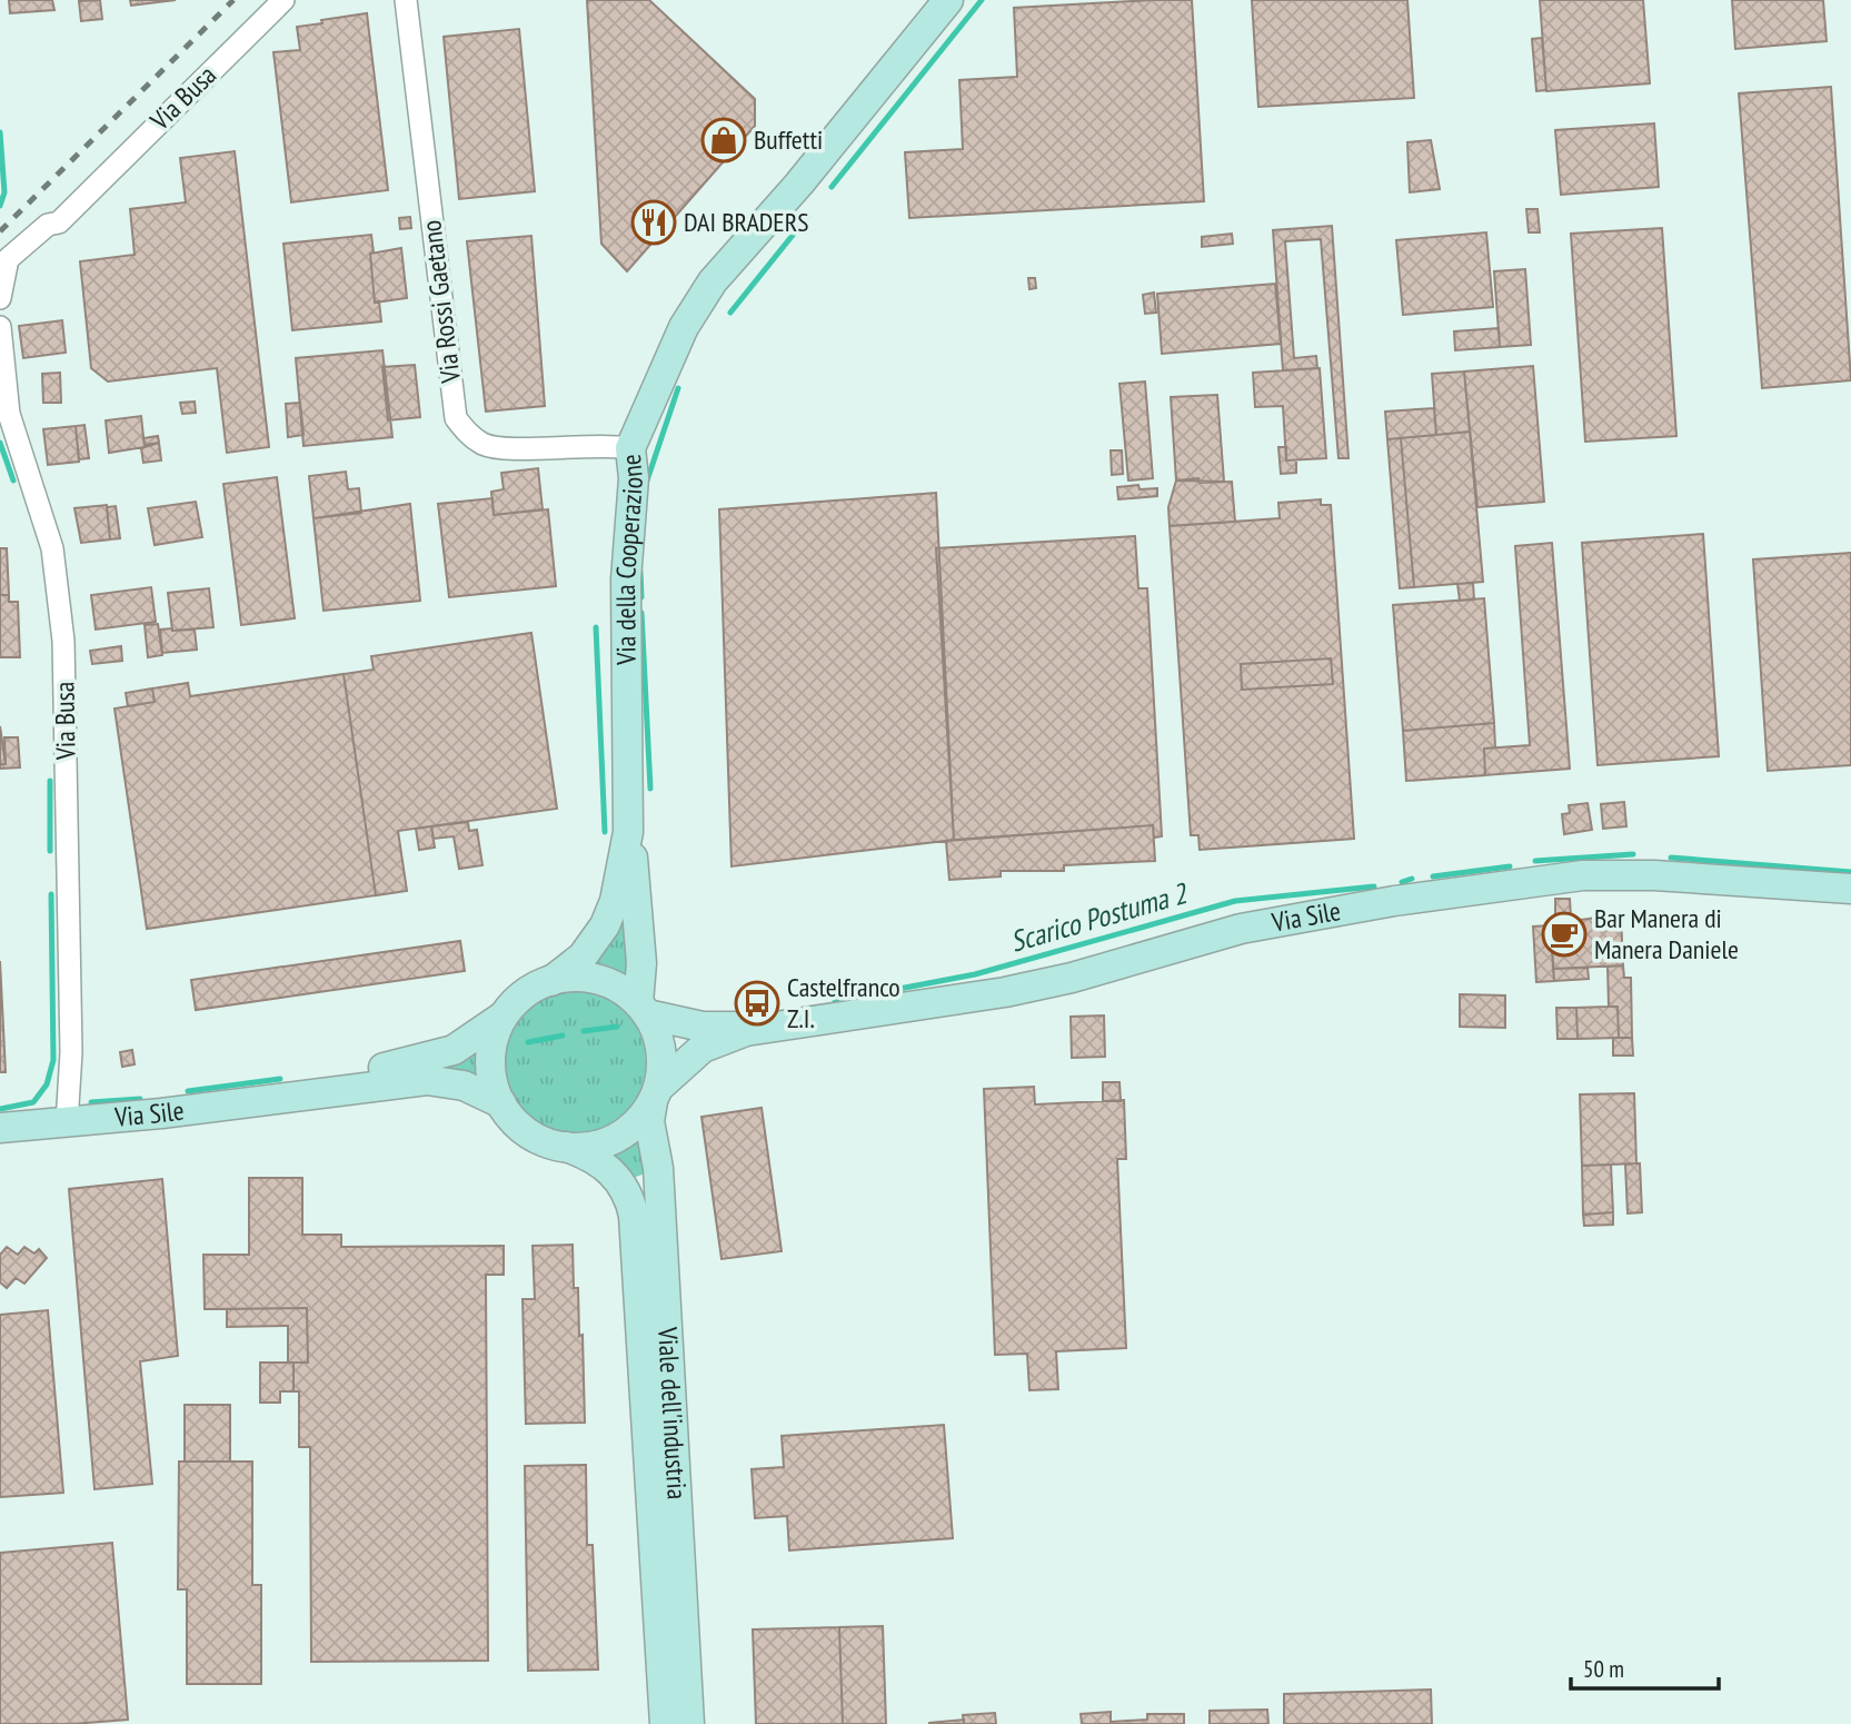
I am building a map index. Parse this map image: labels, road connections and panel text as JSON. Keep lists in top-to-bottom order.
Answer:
{
  "streets": {
    "street": [
      "Via Busa",
      "Via Rossi Gaetano",
      "Via della Cooperazione",
      "Via Sile",
      "Viale dell'industria"
    ]
  },
  "crossings": [
    ["Via Busa", "Via Sile"],
    ["Via Rossi Gaetano", "Via della Cooperazione"],
    ["Via della Cooperazione", "Via Sile"],
    ["Via della Cooperazione", "Viale dell'industria"],
    ["Via Sile", "Viale dell'industria"]
  ],
  "water": ["Scarico Postuma 2"],
  "places": {
    "shop": ["Buffetti"],
    "restaurant": ["DAI BRADERS"],
    "cafe": ["Bar Manera di Manera Daniele"],
    "bus stop": ["Castelfranco Z.I."]
  },
  "scale_bar": "50 m"
}
